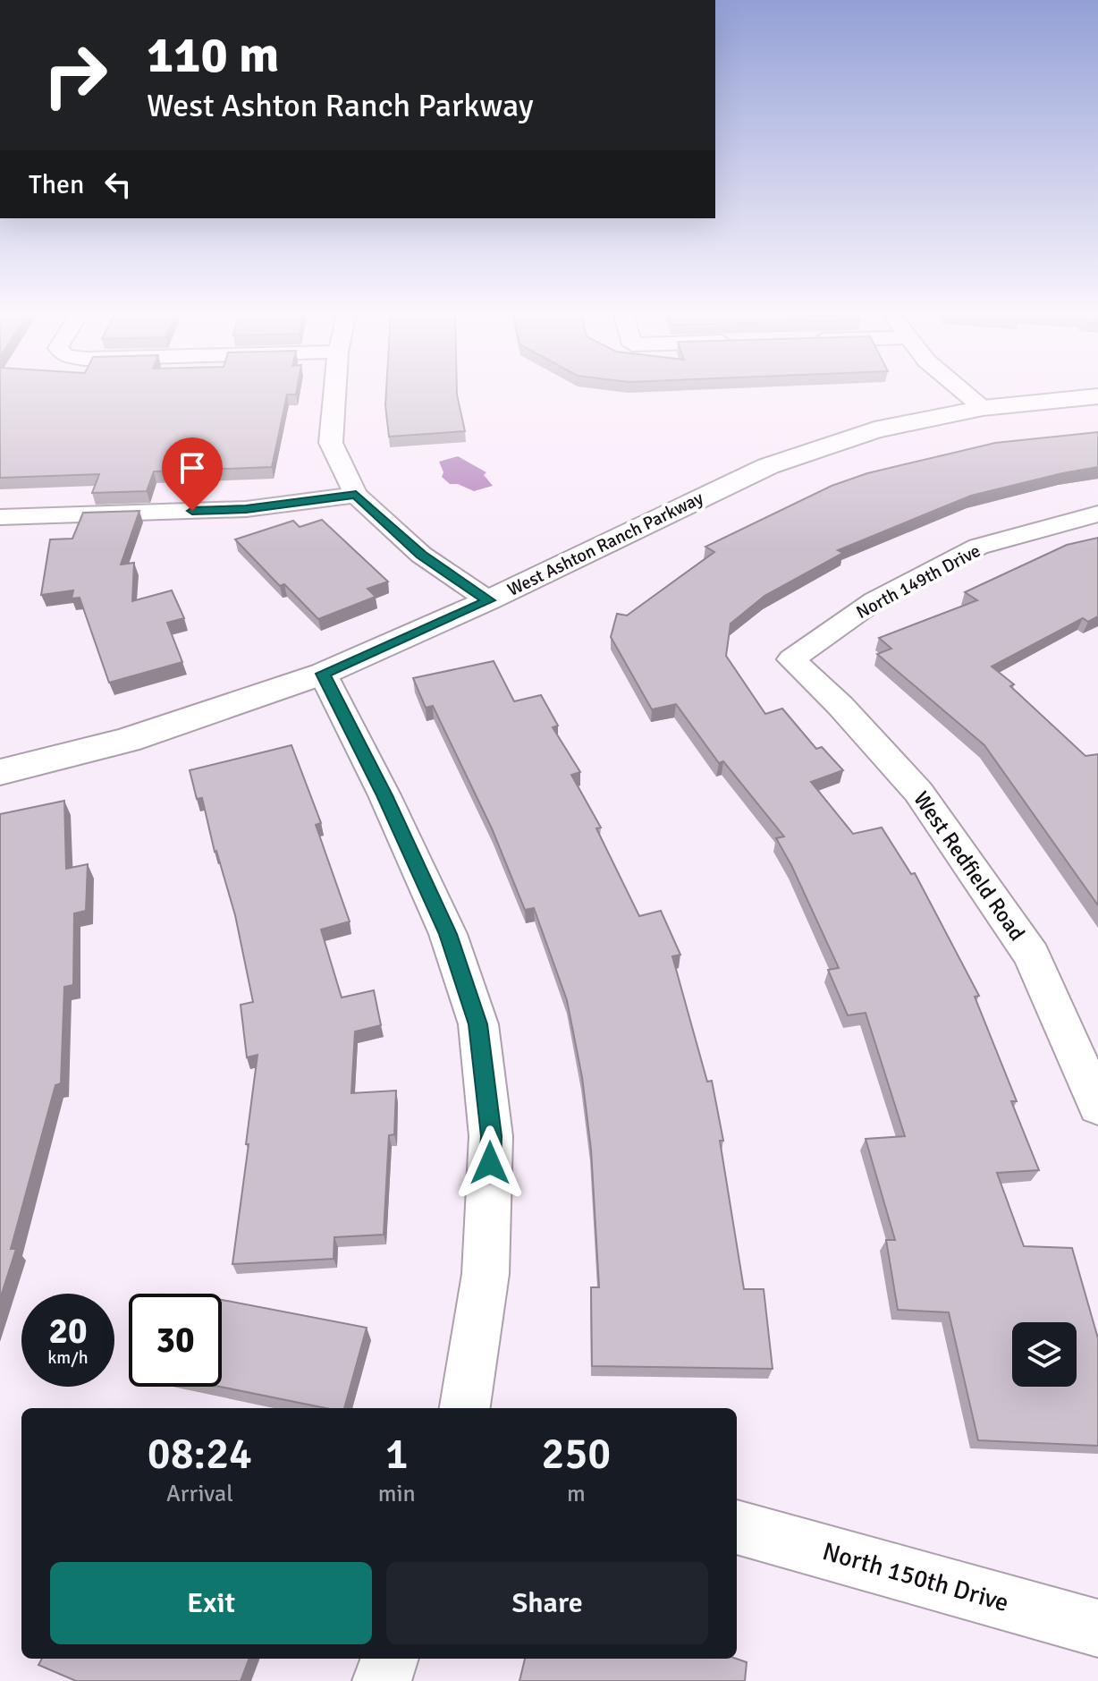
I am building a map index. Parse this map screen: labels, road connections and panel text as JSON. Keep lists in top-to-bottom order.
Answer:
{
  "streets": {
    "street": [
      "West Ashton Ranch Parkway",
      "North 149th Drive",
      "West Redfield Road",
      "North 150th Drive"
    ]
  },
  "crossings": [
    ["North 149th Drive", "West Redfield Road"]
  ],
  "page": {
    "turn": ["110 m", "West Ashton Ranch Parkway"],
    "then": "Then",
    "speed": "20 km/h",
    "limit": "30",
    "eta": [
      "08:24",
      "Arrival",
      "1",
      "min",
      "250",
      "m"
    ],
    "buttons": ["Exit", "Share"]
  }
}
